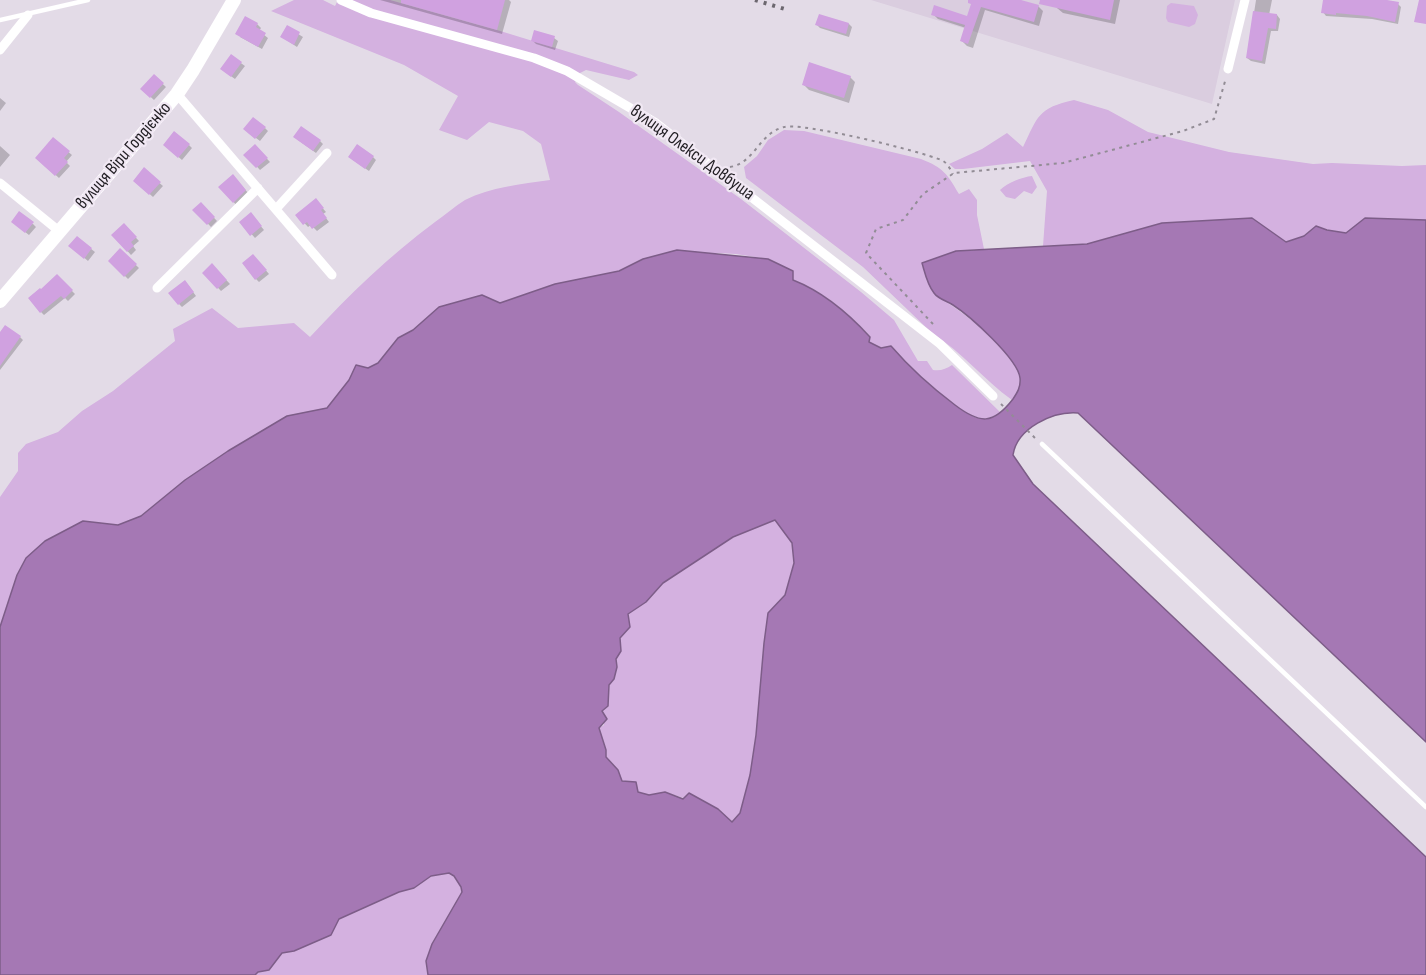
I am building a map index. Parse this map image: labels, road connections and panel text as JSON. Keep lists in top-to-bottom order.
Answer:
{
  "streets": {
    "street": ["вулиця Олекси Довбуша", "вулиця Віри Гордієнко"]
  }
}
